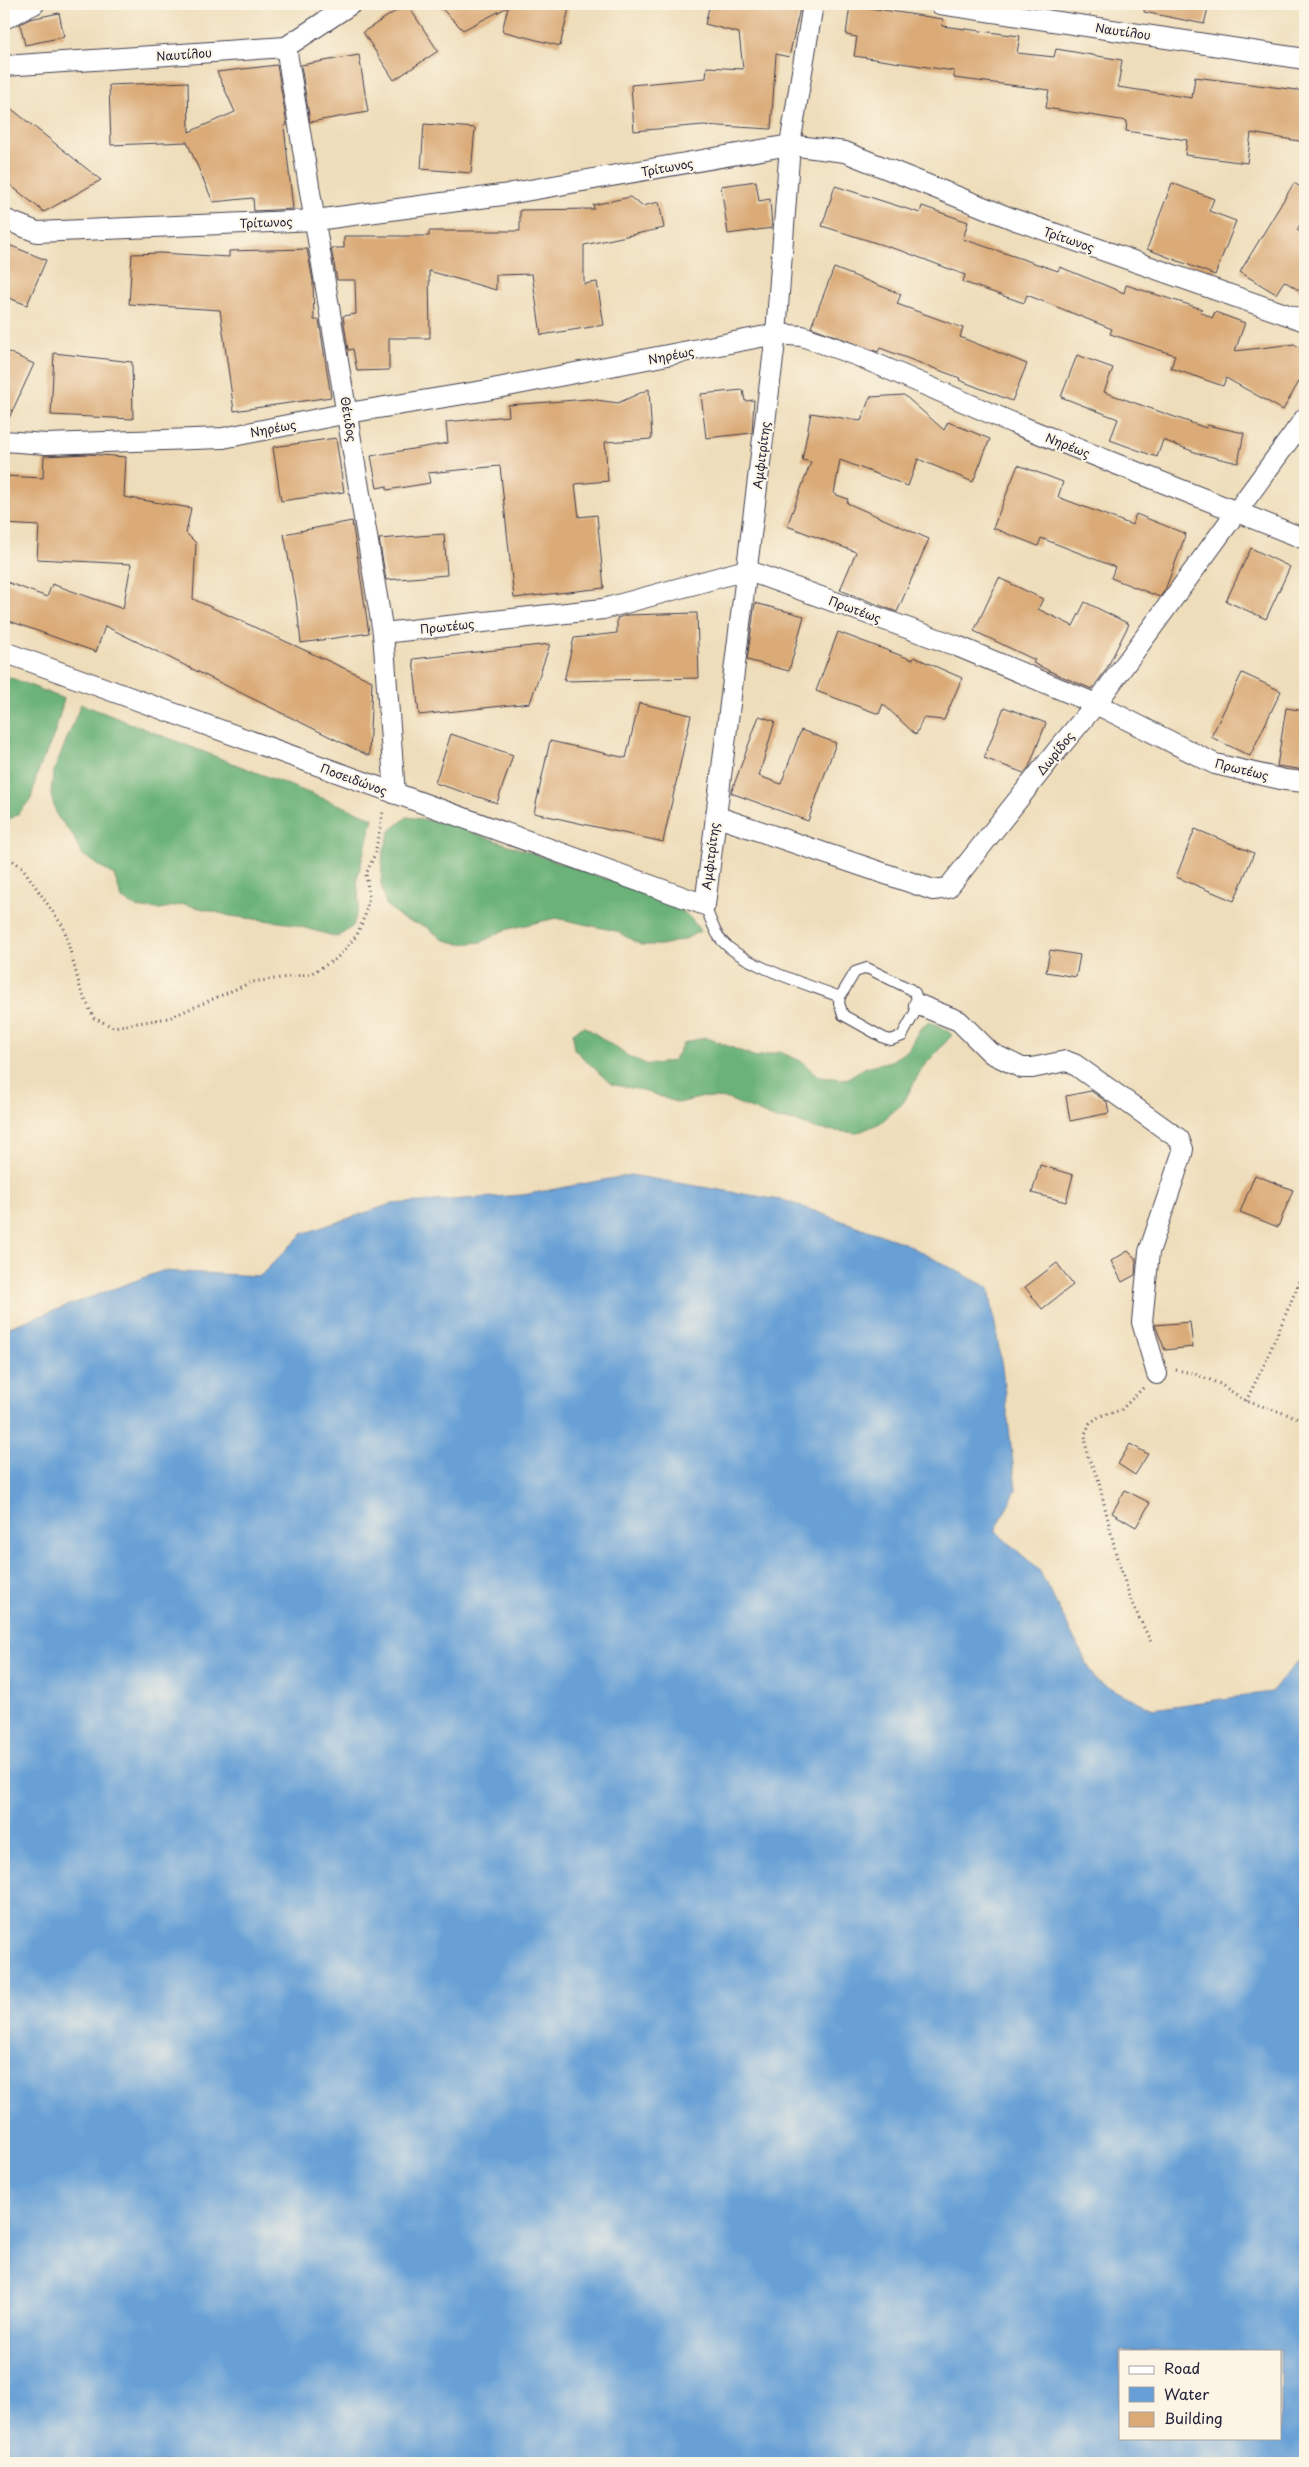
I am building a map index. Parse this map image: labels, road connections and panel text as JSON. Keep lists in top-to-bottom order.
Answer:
{
  "streets": {
    "street": [
      "Ναυτίλου",
      "Τρίτωνος",
      "Νηρέως",
      "Θέτιδος",
      "Αμφιτρίτης",
      "Πρωτέως",
      "Δωρίδος",
      "Ποσειδώνος"
    ]
  },
  "crossings": [
    ["Ναυτίλου", "Θέτιδος"],
    ["Τρίτωνος", "Θέτιδος"],
    ["Τρίτωνος", "Αμφιτρίτης"],
    ["Νηρέως", "Θέτιδος"],
    ["Νηρέως", "Αμφιτρίτης"],
    ["Νηρέως", "Δωρίδος"],
    ["Θέτιδος", "Πρωτέως"],
    ["Θέτιδος", "Ποσειδώνος"],
    ["Αμφιτρίτης", "Πρωτέως"],
    ["Αμφιτρίτης", "Δωρίδος"],
    ["Αμφιτρίτης", "Ποσειδώνος"],
    ["Πρωτέως", "Δωρίδος"]
  ],
  "legend": ["Road", "Water", "Building"]
}
